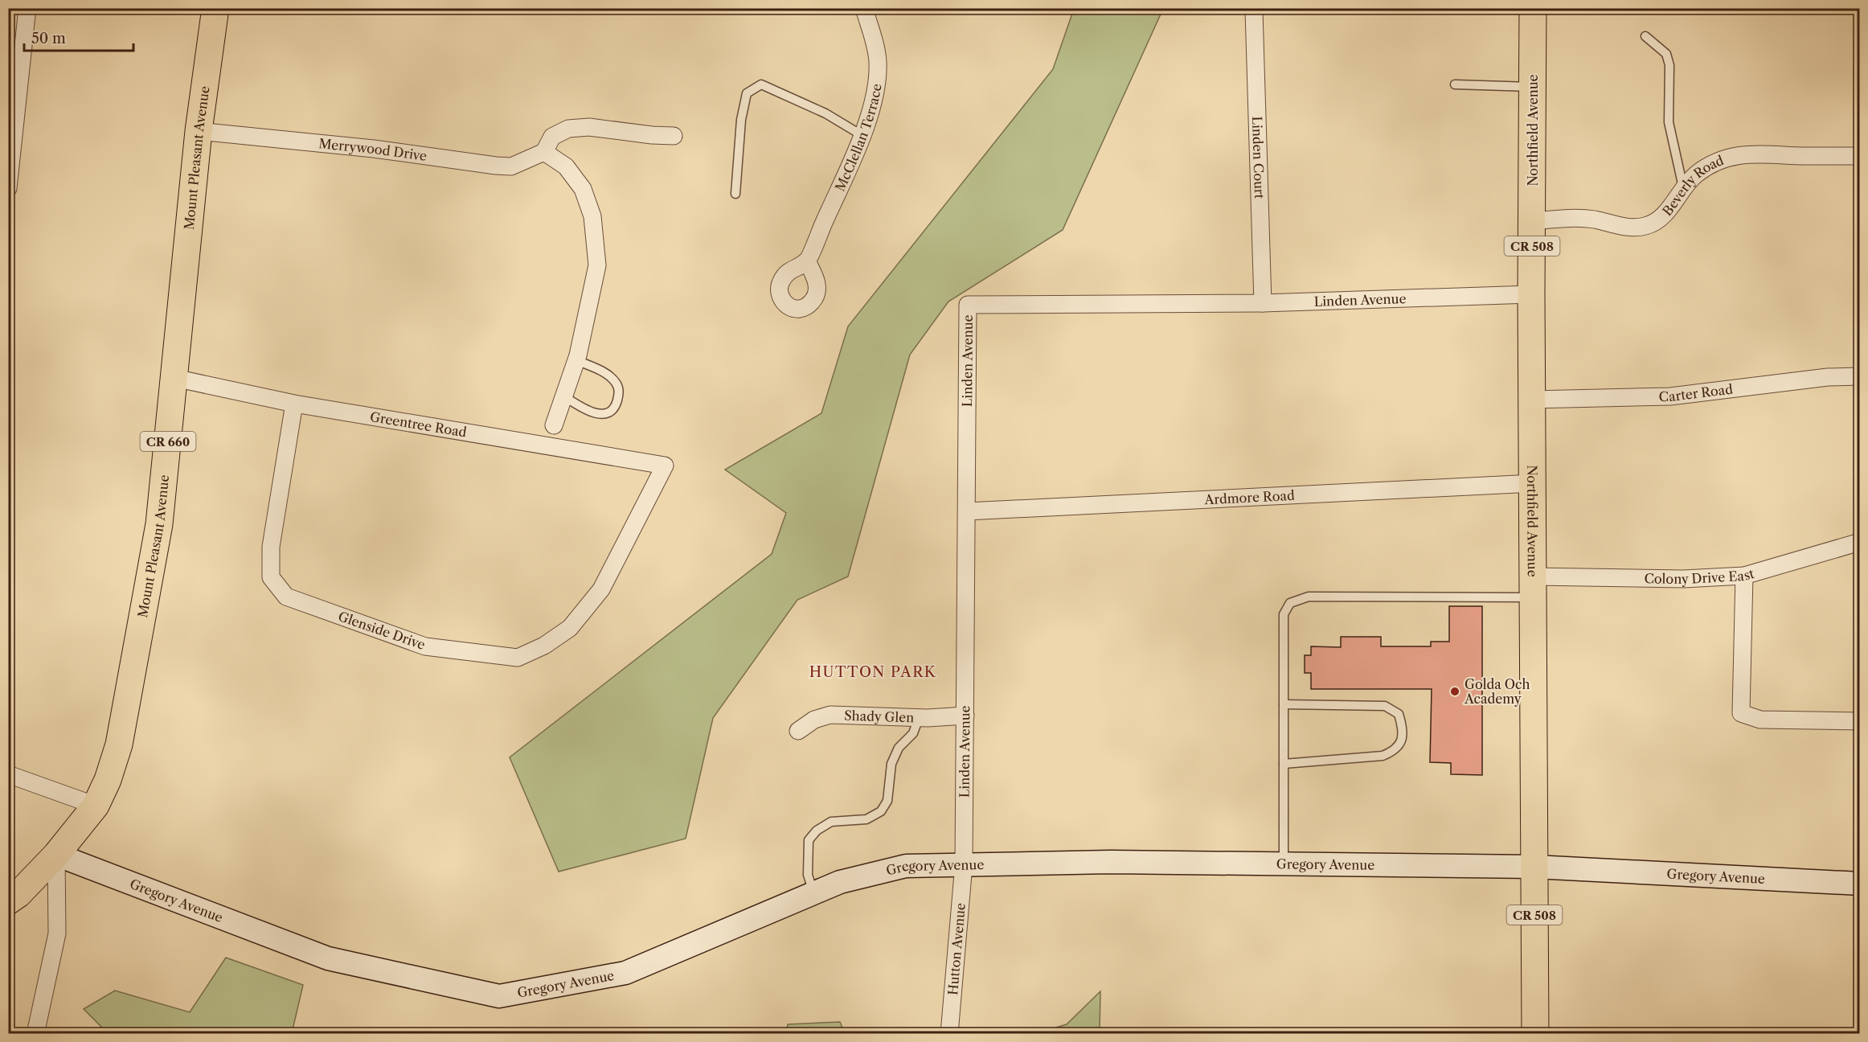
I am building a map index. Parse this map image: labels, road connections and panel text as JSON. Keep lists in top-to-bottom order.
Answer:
{
  "streets": {
    "main road": [
      "Northfield Avenue",
      "Mount Pleasant Avenue",
      "CR 508",
      "CR 660",
      "Gregory Avenue"
    ],
    "street": [
      "McClellan Terrace",
      "Merrywood Drive",
      "Linden Court",
      "Beverly Road",
      "Linden Avenue",
      "Carter Road",
      "Greentree Road",
      "Ardmore Road",
      "Colony Drive East",
      "Glenside Drive",
      "Shady Glen",
      "Hutton Avenue"
    ]
  },
  "crossings": [
    ["Northfield Avenue", "Beverly Road"],
    ["Northfield Avenue", "Linden Avenue"],
    ["Northfield Avenue", "Carter Road"],
    ["Northfield Avenue", "Ardmore Road"],
    ["Northfield Avenue", "Colony Drive East"],
    ["Northfield Avenue", "Gregory Avenue"],
    ["Merrywood Drive", "Mount Pleasant Avenue"],
    ["Linden Court", "Linden Avenue"],
    ["Mount Pleasant Avenue", "Greentree Road"],
    ["Mount Pleasant Avenue", "Gregory Avenue"],
    ["Linden Avenue", "Ardmore Road"],
    ["Linden Avenue", "Shady Glen"],
    ["Linden Avenue", "Gregory Avenue"],
    ["Linden Avenue", "Hutton Avenue"],
    ["Greentree Road", "Glenside Drive"],
    ["Gregory Avenue", "Hutton Avenue"]
  ],
  "districts": ["HUTTON PARK"],
  "places": ["Golda Och Academy"],
  "scale_bar": "50 m"
}
